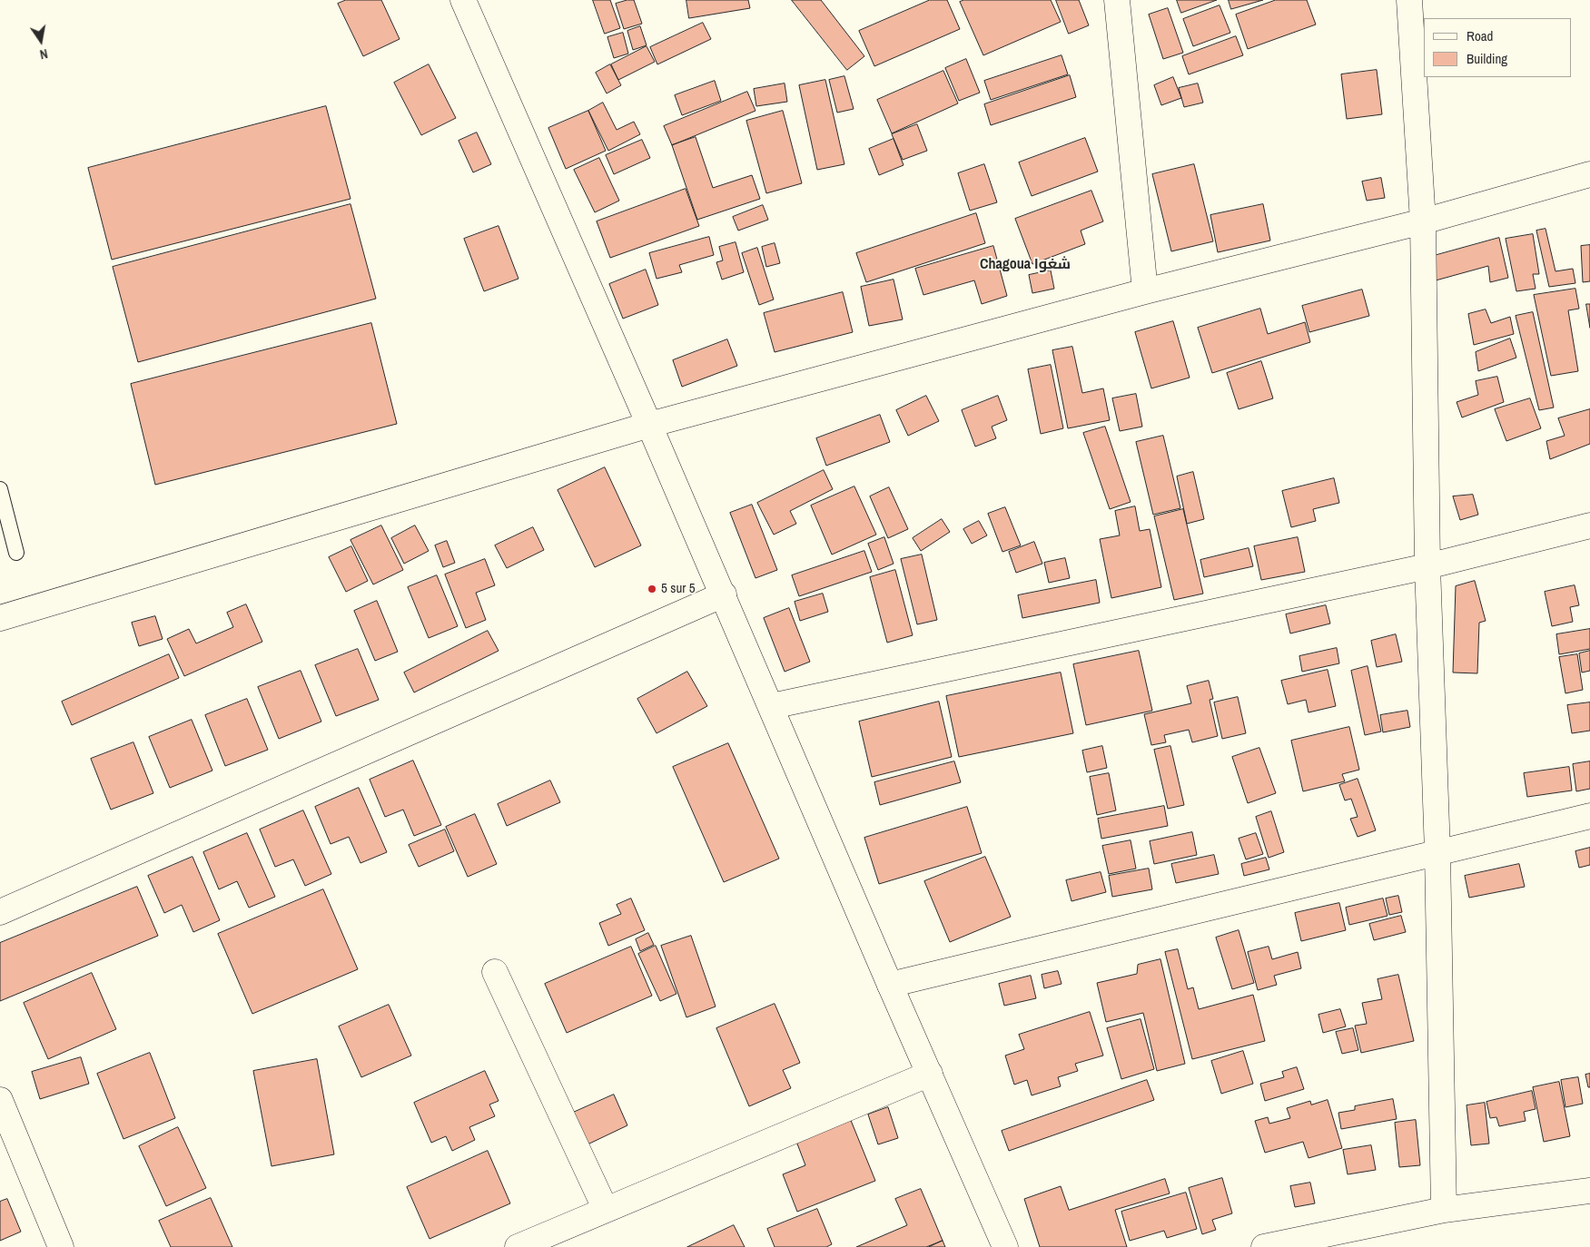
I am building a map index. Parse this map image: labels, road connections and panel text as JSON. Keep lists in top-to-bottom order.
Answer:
{
  "districts": ["Chagoua شغوا"],
  "places": ["5 sur 5"],
  "legend": ["Road", "Building"],
  "north": "bottom"
}
